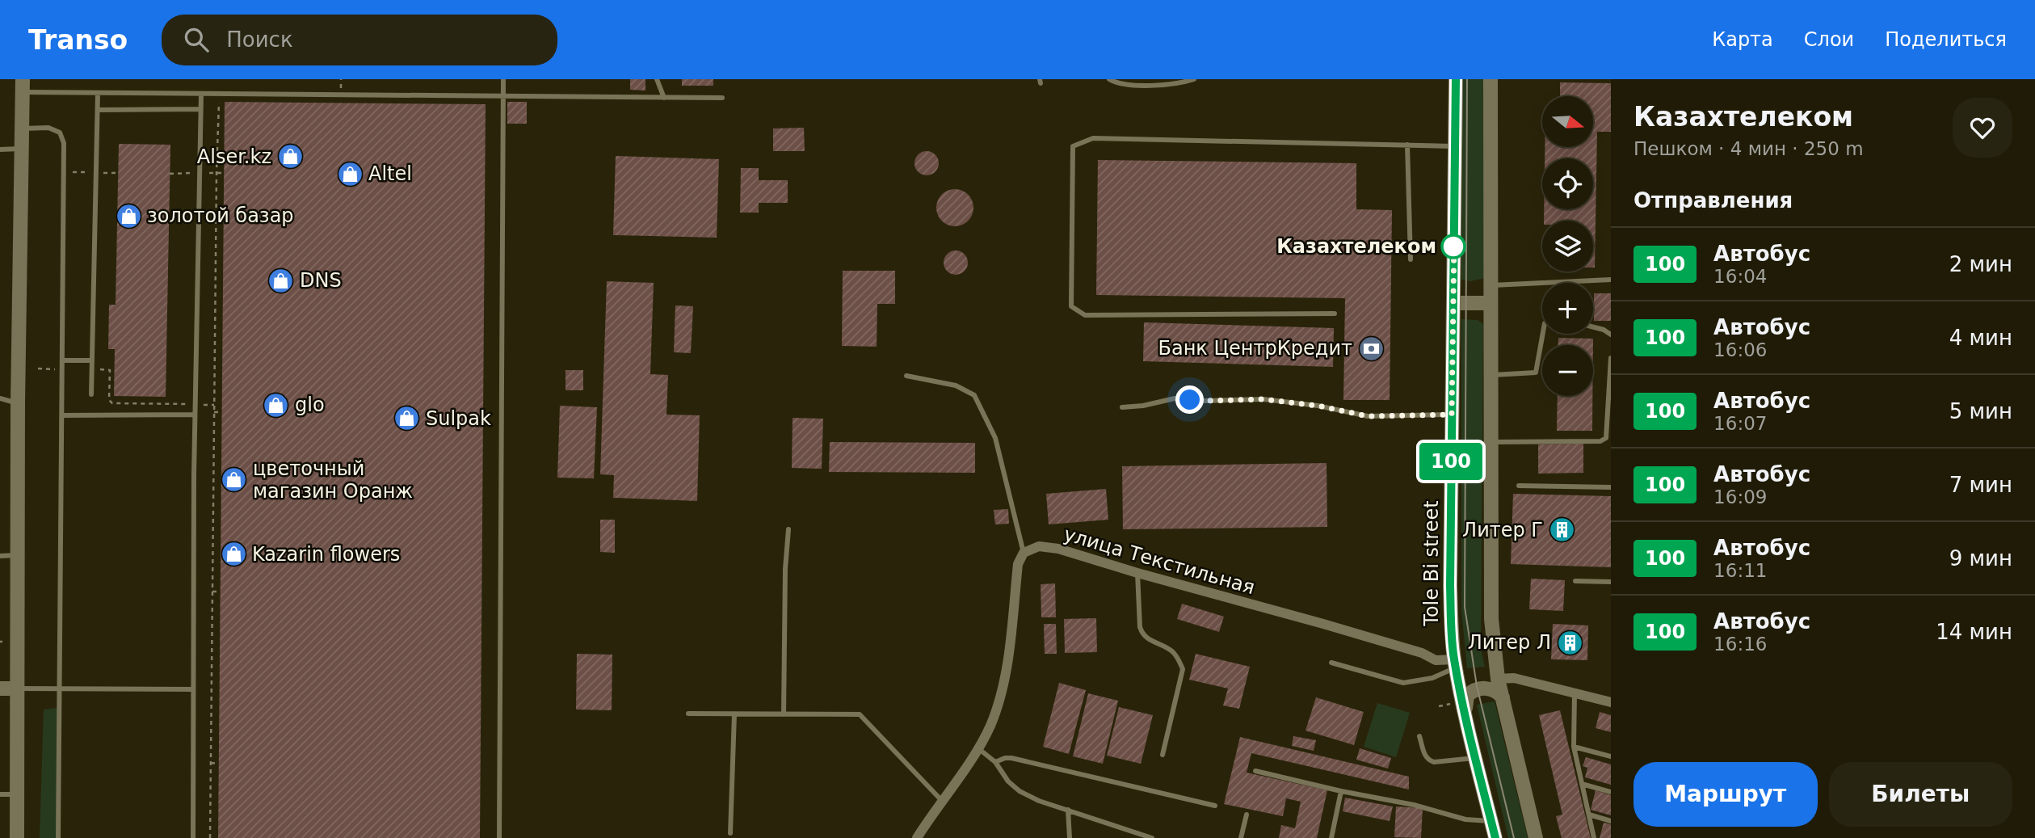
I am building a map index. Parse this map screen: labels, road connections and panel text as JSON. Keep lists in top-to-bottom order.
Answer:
{
  "streets": {
    "main road": ["Tole Bi street"],
    "street": ["улица Текстильная"]
  },
  "crossings": [
    ["улица Текстильная", "Tole Bi street"]
  ],
  "places": {
    "shop": [
      "Alser.kz",
      "Altel",
      "золотой базар",
      "DNS",
      "glo",
      "Sulpak",
      "цветочный магазин Оранж",
      "Kazarin flowers"
    ],
    "other": ["Казахтелеком"],
    "bank": ["Банк ЦентрКредит"],
    "building": ["Литер Г", "Литер Л"]
  },
  "lines": ["bus line 100"],
  "north": "right",
  "page": {
    "header": "Transo",
    "search": "Поиск",
    "nav": ["Карта", "Слои", "Поделиться"],
    "on_map": "100",
    "heading": [
      ["Казахтелеком", "Пешком · 4 мин · 250 m"],
      "Отправления"
    ],
    "map_buttons": ["+", "−"],
    "list": [
      {
        "mark": "100",
        "name": "Автобус",
        "note": "16:04",
        "value": "2 мин"
      },
      {
        "mark": "100",
        "name": "Автобус",
        "note": "16:06",
        "value": "4 мин"
      },
      {
        "mark": "100",
        "name": "Автобус",
        "note": "16:07",
        "value": "5 мин"
      },
      {
        "mark": "100",
        "name": "Автобус",
        "note": "16:09",
        "value": "7 мин"
      },
      {
        "mark": "100",
        "name": "Автобус",
        "note": "16:11",
        "value": "9 мин"
      },
      {
        "mark": "100",
        "name": "Автобус",
        "note": "16:16",
        "value": "14 мин"
      }
    ],
    "buttons": ["Маршрут", "Билеты"]
  }
}
